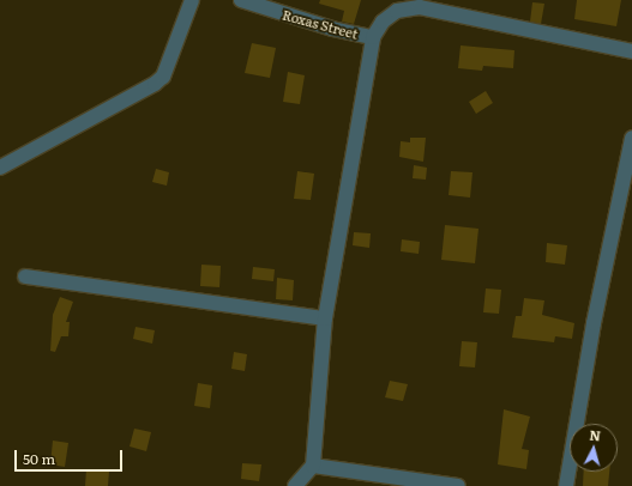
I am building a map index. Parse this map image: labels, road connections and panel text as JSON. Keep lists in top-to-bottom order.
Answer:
{
  "streets": {
    "street": ["Roxas Street"]
  },
  "scale_bar": "50 m",
  "north": "top"
}
